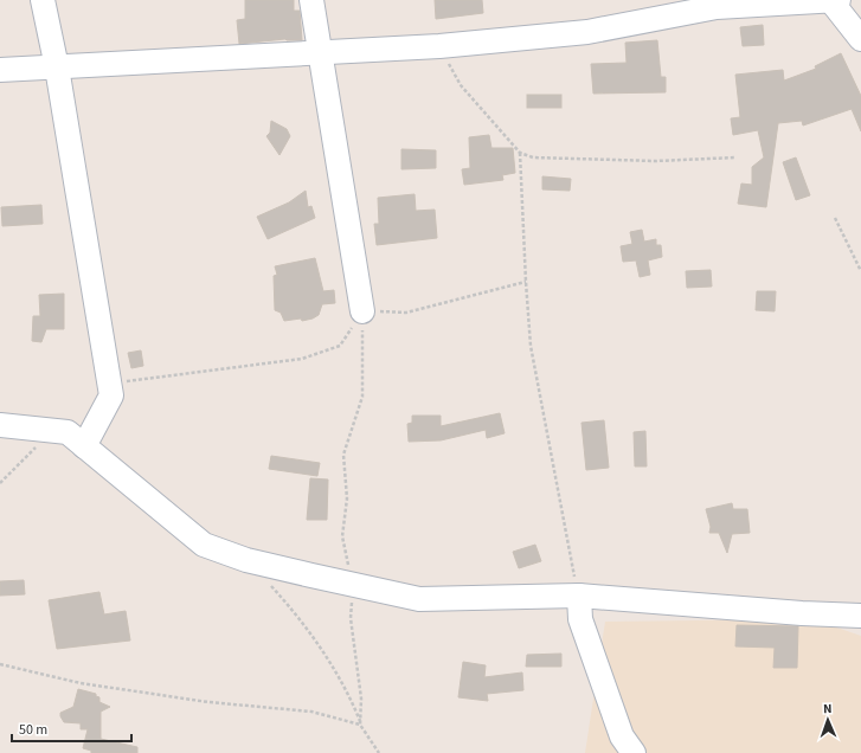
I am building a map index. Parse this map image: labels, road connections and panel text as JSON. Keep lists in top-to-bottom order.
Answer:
{
  "scale_bar": "50 m",
  "north": "top"
}
